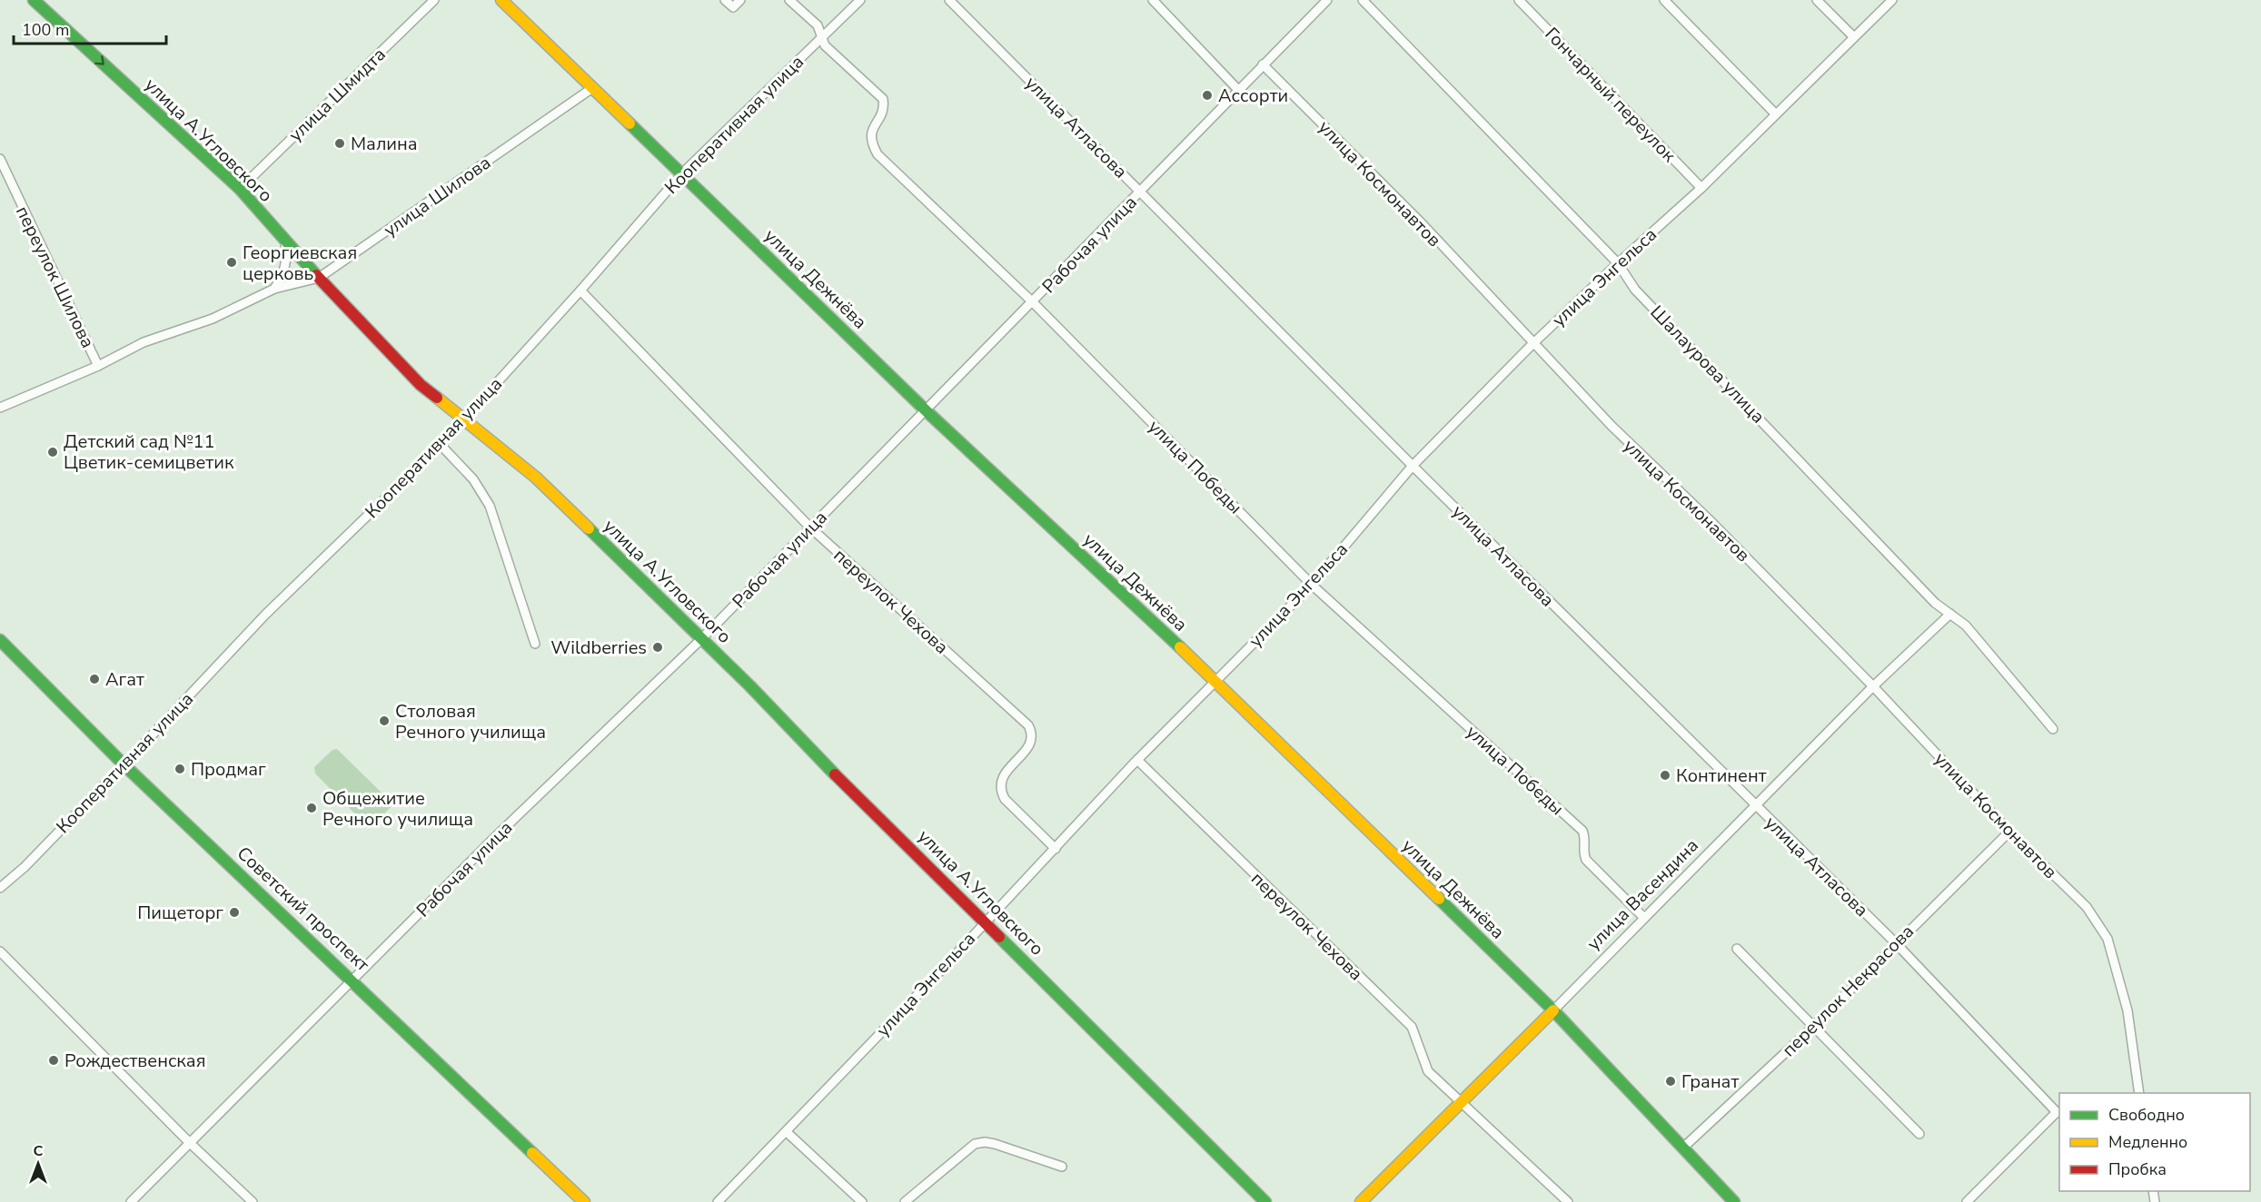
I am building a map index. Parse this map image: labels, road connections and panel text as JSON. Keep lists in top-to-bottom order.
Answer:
{
  "streets": {
    "main road": [
      "улица А.Угловского",
      "улица Дежнёва",
      "улица Васендина",
      "Советский проспект"
    ],
    "street": [
      "улица Шмидта",
      "Гончарный переулок",
      "Кооперативная улица",
      "улица Атласова",
      "улица Космонавтов",
      "улица Шилова",
      "Рабочая улица",
      "переулок Шилова",
      "улица Энгельса",
      "Шалаурова улица",
      "улица Победы",
      "переулок Чехова",
      "переулок Некрасова"
    ]
  },
  "crossings": [
    ["улица Шмидта", "улица А.Угловского"],
    ["Гончарный переулок", "улица Энгельса"],
    ["Кооперативная улица", "улица А.Угловского"],
    ["Кооперативная улица", "улица Дежнёва"],
    ["Кооперативная улица", "улица Победы"],
    ["Кооперативная улица", "переулок Чехова"],
    ["Кооперативная улица", "Советский проспект"],
    ["улица Атласова", "Рабочая улица"],
    ["улица Атласова", "улица Энгельса"],
    ["улица Атласова", "улица Васендина"],
    ["улица Атласова", "переулок Некрасова"],
    ["улица А.Угловского", "улица Шилова"],
    ["улица А.Угловского", "Рабочая улица"],
    ["улица А.Угловского", "улица Энгельса"],
    ["улица Космонавтов", "Рабочая улица"],
    ["улица Космонавтов", "улица Энгельса"],
    ["улица Космонавтов", "улица Васендина"],
    ["улица Космонавтов", "переулок Некрасова"],
    ["улица Шилова", "переулок Шилова"],
    ["улица Шилова", "улица Дежнёва"],
    ["Рабочая улица", "улица Дежнёва"],
    ["Рабочая улица", "улица Победы"],
    ["Рабочая улица", "переулок Чехова"],
    ["Рабочая улица", "Советский проспект"],
    ["улица Энгельса", "улица Дежнёва"],
    ["улица Энгельса", "Шалаурова улица"],
    ["улица Энгельса", "улица Победы"],
    ["улица Энгельса", "переулок Чехова"],
    ["улица Дежнёва", "улица Васендина"],
    ["улица Дежнёва", "переулок Некрасова"],
    ["Шалаурова улица", "улица Васендина"],
    ["улица Победы", "улица Васендина"],
    ["переулок Чехова", "улица Васендина"]
  ],
  "places": [
    "Ассорти",
    "Малина",
    "Георгиевская церковь",
    "Детский сад №11 Цветик-семицветик",
    "Wildberries",
    "Агат",
    "Столовая Речного училища",
    "Продмаг",
    "Континент",
    "Общежитие Речного училища",
    "Пищеторг",
    "Рождественская",
    "Гранат"
  ],
  "legend": ["Свободно", "Медленно", "Пробка"],
  "scale_bar": "100 m",
  "north": "top"
}
